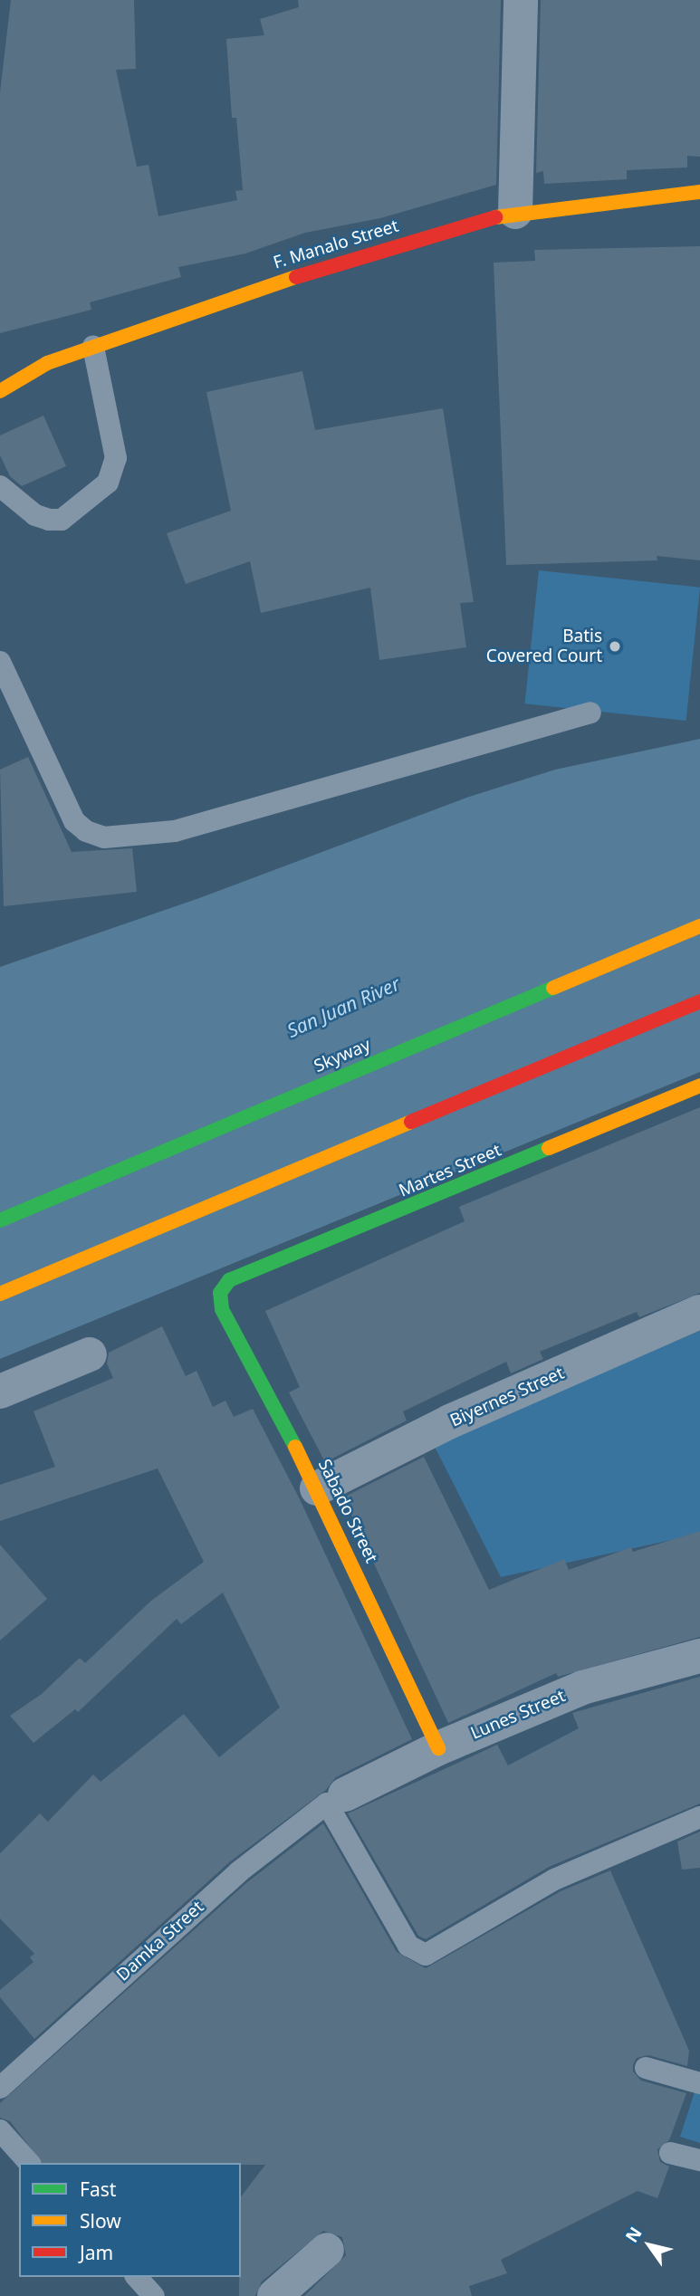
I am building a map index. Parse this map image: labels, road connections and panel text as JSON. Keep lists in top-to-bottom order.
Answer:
{
  "streets": {
    "main road": [
      "F. Manalo Street",
      "Skyway",
      "Martes Street",
      "Sabado Street"
    ],
    "street": ["Biyernes Street", "Lunes Street"],
    "lane": ["Damka Street"]
  },
  "crossings": [
    ["Martes Street", "Sabado Street"],
    ["Biyernes Street", "Sabado Street"],
    ["Sabado Street", "Lunes Street"],
    ["Lunes Street", "Damka Street"]
  ],
  "water": ["San Juan River"],
  "places": ["Batis Covered Court"],
  "legend": ["Fast", "Slow", "Jam"],
  "north": "top left"
}
